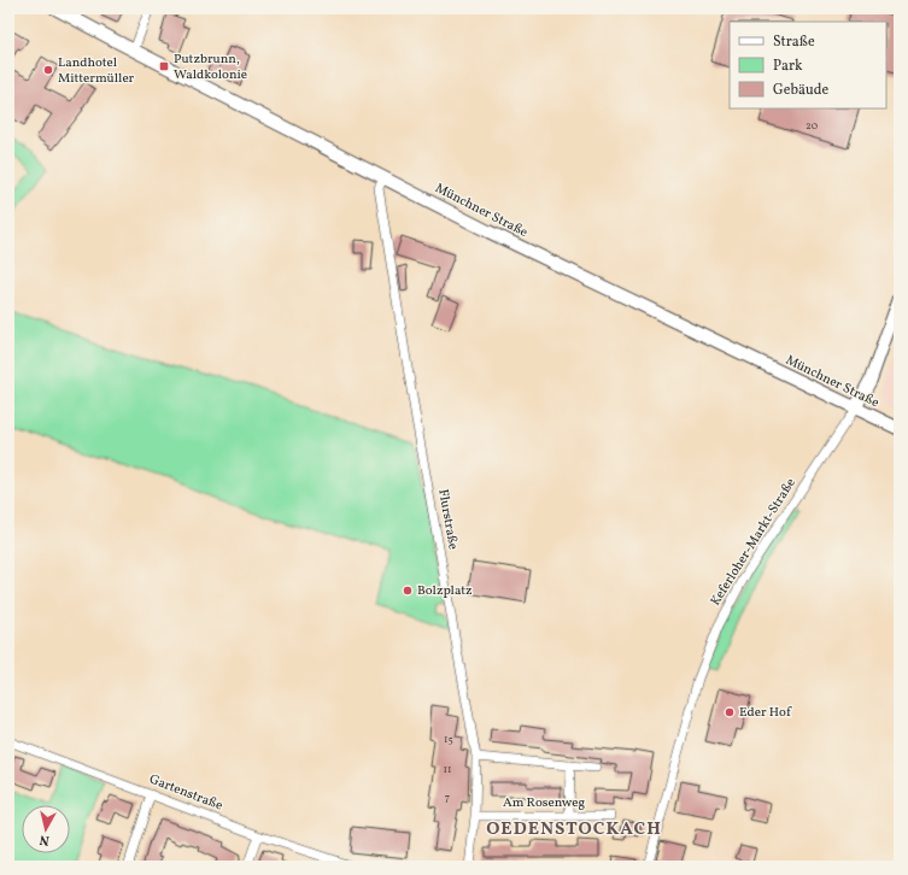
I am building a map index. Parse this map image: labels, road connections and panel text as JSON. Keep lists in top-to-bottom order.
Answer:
{
  "streets": {
    "main road": ["Münchner Straße"],
    "street": [
      "Flurstraße",
      "Keferloher-Markt-Straße",
      "Gartenstraße",
      "Am Rosenweg"
    ]
  },
  "crossings": [
    ["Münchner Straße", "Flurstraße"],
    ["Münchner Straße", "Keferloher-Markt-Straße"],
    ["Flurstraße", "Am Rosenweg"]
  ],
  "districts": ["OEDENSTOCKACH"],
  "places": {
    "transit": ["Putzbrunn, Waldkolonie"],
    "other": ["Landhotel Mittermüller", "Bolzplatz", "Eder Hof"]
  },
  "house_numbers": [
    "20",
    "15",
    "11",
    "7"
  ],
  "legend": ["Straße", "Park", "Gebäude"],
  "north": "bottom"
}
